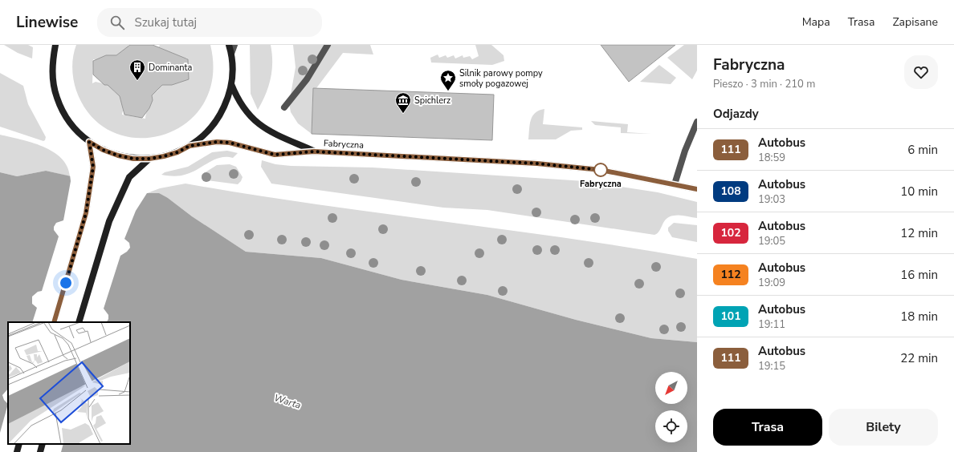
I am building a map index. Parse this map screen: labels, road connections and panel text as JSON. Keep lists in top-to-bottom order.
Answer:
{
  "streets": {
    "main road": ["Fabryczna"]
  },
  "water": ["Warta"],
  "places": {
    "building": ["Dominanta"],
    "place": ["Silnik parowy pompy smoły pogazowej"],
    "museum": ["Spichlerz"],
    "other": ["Fabryczna"]
  },
  "lines": ["bus line 111"],
  "north": "bottom left",
  "page": {
    "header": "Linewise",
    "search": "Szukaj tutaj",
    "nav": ["Mapa", "Trasa", "Zapisane"],
    "heading": [
      ["Fabryczna", "Pieszo · 3 min · 210 m"],
      "Odjazdy"
    ],
    "list": [
      {
        "mark": "111",
        "name": "Autobus",
        "note": "18:59",
        "value": "6 min"
      },
      {
        "mark": "108",
        "name": "Autobus",
        "note": "19:03",
        "value": "10 min"
      },
      {
        "mark": "102",
        "name": "Autobus",
        "note": "19:05",
        "value": "12 min"
      },
      {
        "mark": "112",
        "name": "Autobus",
        "note": "19:09",
        "value": "16 min"
      },
      {
        "mark": "101",
        "name": "Autobus",
        "note": "19:11",
        "value": "18 min"
      },
      {
        "mark": "111",
        "name": "Autobus",
        "note": "19:15",
        "value": "22 min"
      }
    ],
    "buttons": ["Trasa", "Bilety"]
  }
}
